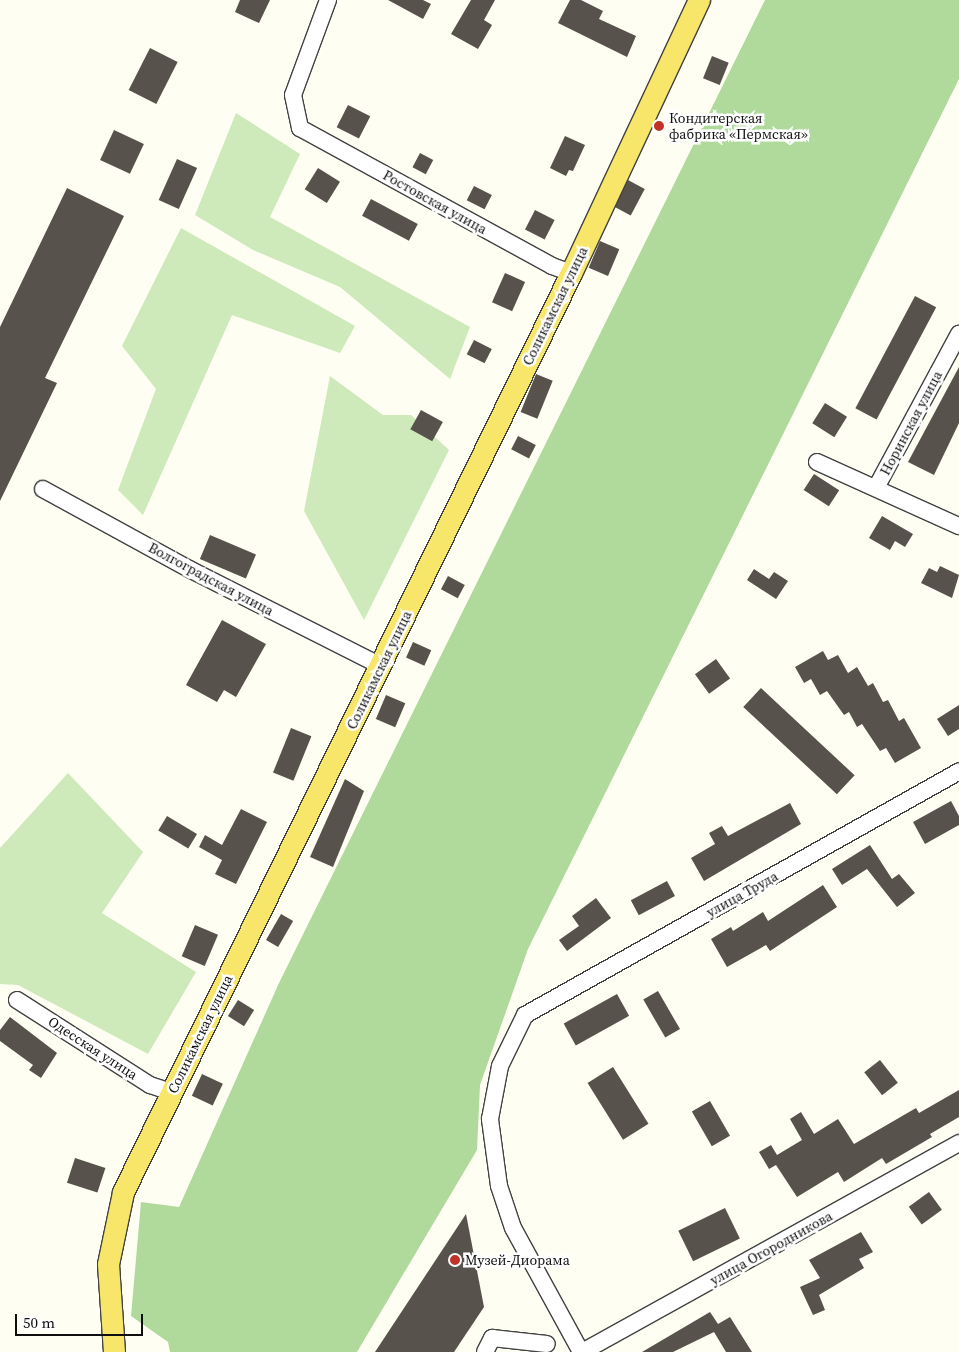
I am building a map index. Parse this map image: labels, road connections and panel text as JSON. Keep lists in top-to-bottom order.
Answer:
{
  "streets": {
    "main road": ["Соликамская улица"],
    "street": [
      "Ростовская улица",
      "Норинская улица",
      "Волгоградская улица",
      "улица Труда",
      "Одесская улица",
      "улица Огородникова"
    ]
  },
  "crossings": [
    ["Ростовская улица", "Соликамская улица"],
    ["Соликамская улица", "Волгоградская улица"],
    ["Соликамская улица", "Одесская улица"],
    ["улица Труда", "улица Огородникова"]
  ],
  "places": ["Кондитерская фабрика «Пермская»", "Музей-Диорама"],
  "scale_bar": "50 m"
}
